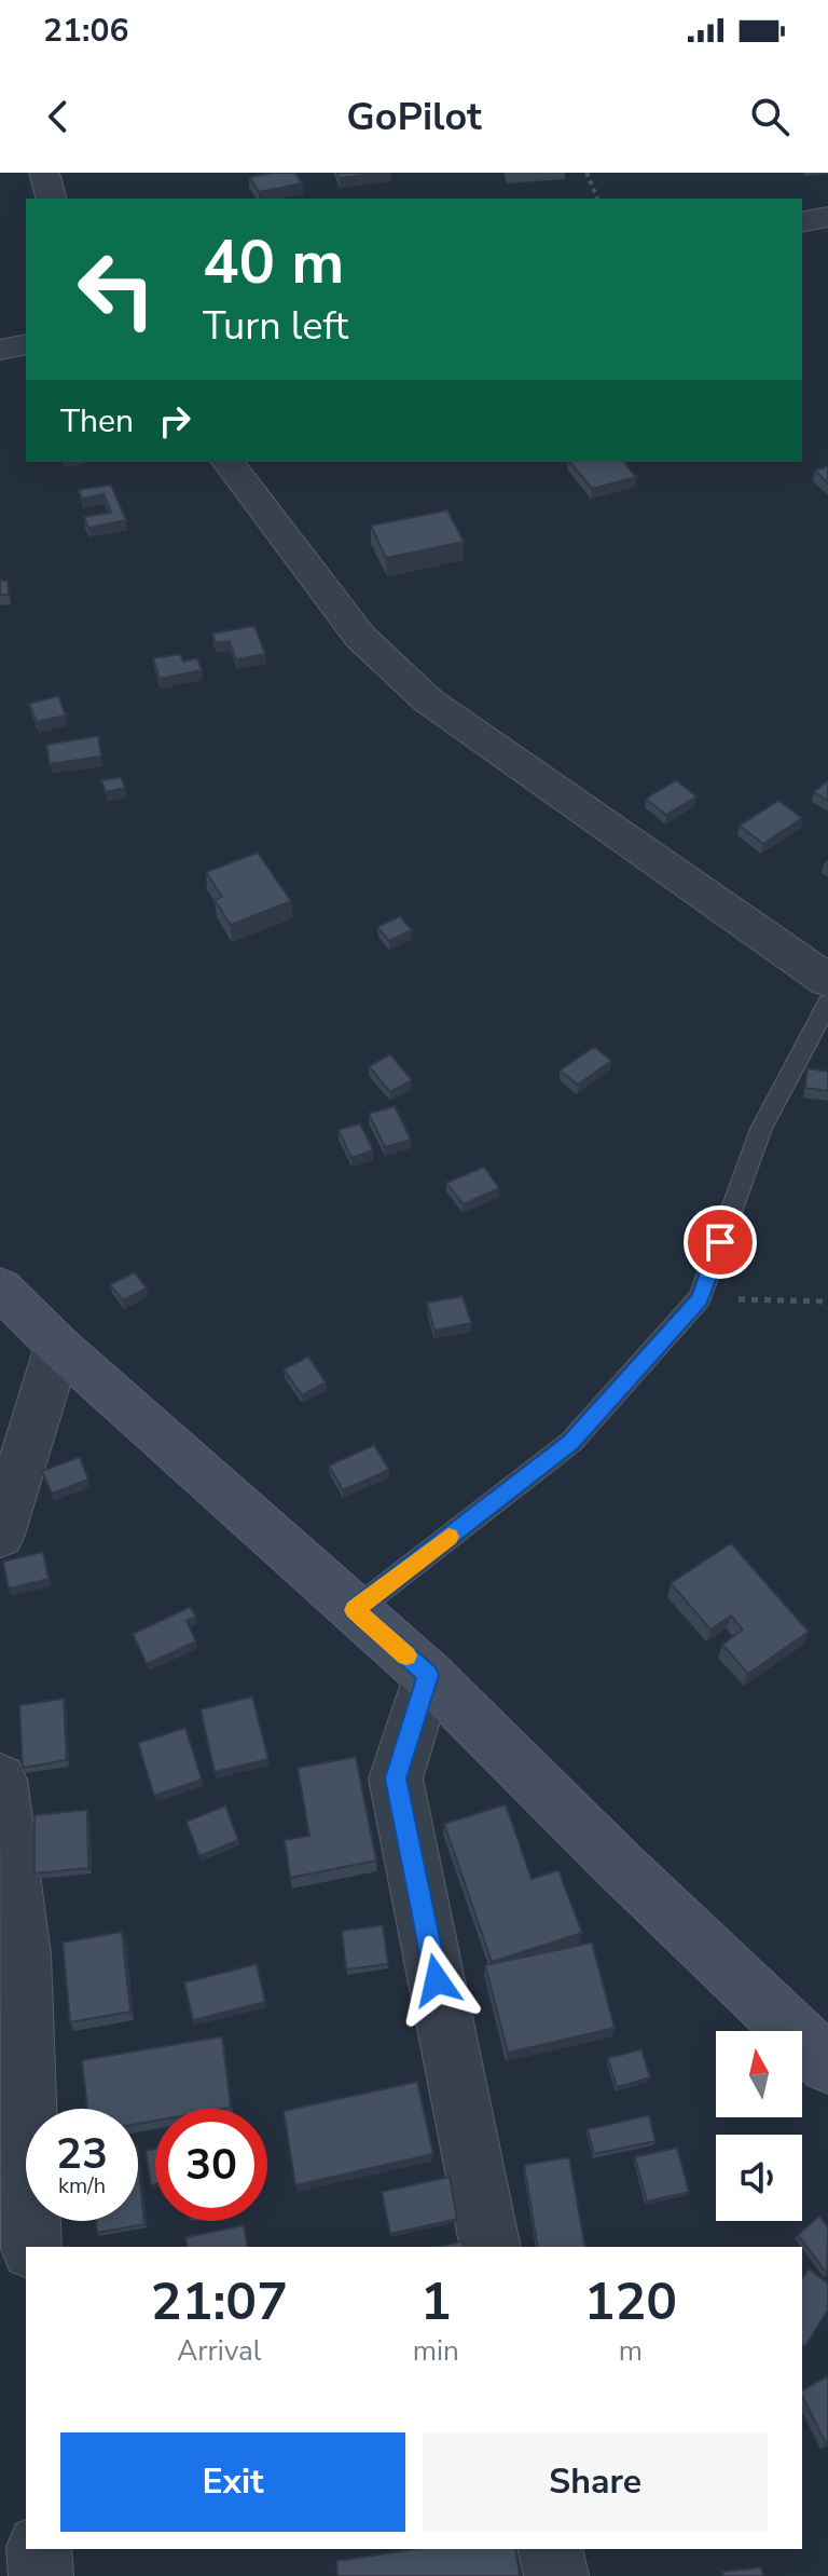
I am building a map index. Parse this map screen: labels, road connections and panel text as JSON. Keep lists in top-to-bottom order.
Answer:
{
  "north": "top",
  "page": {
    "status": "21:06",
    "header": "GoPilot",
    "turn": ["40 m", "Turn left"],
    "then": "Then",
    "speed": "23 km/h",
    "limit": "30",
    "eta": [
      "21:07",
      "Arrival",
      "1",
      "min",
      "120",
      "m"
    ],
    "buttons": ["Exit", "Share"]
  }
}
